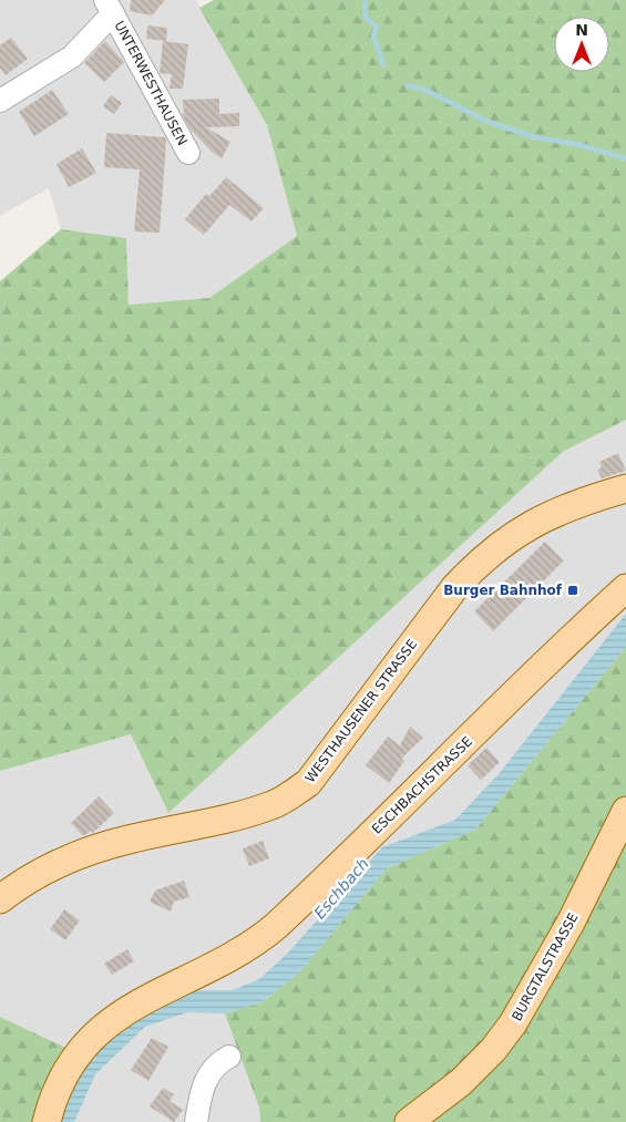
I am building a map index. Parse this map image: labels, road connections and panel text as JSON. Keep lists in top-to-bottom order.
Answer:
{
  "streets": {
    "main road": ["WESTHAUSENER STRASSE", "ESCHBACHSTRASSE", "BURGTALSTRASSE"],
    "street": ["UNTERWESTHAUSEN"]
  },
  "water": ["Eschbach"],
  "places": {
    "transit": ["Burger Bahnhof"]
  },
  "north": "top"
}
